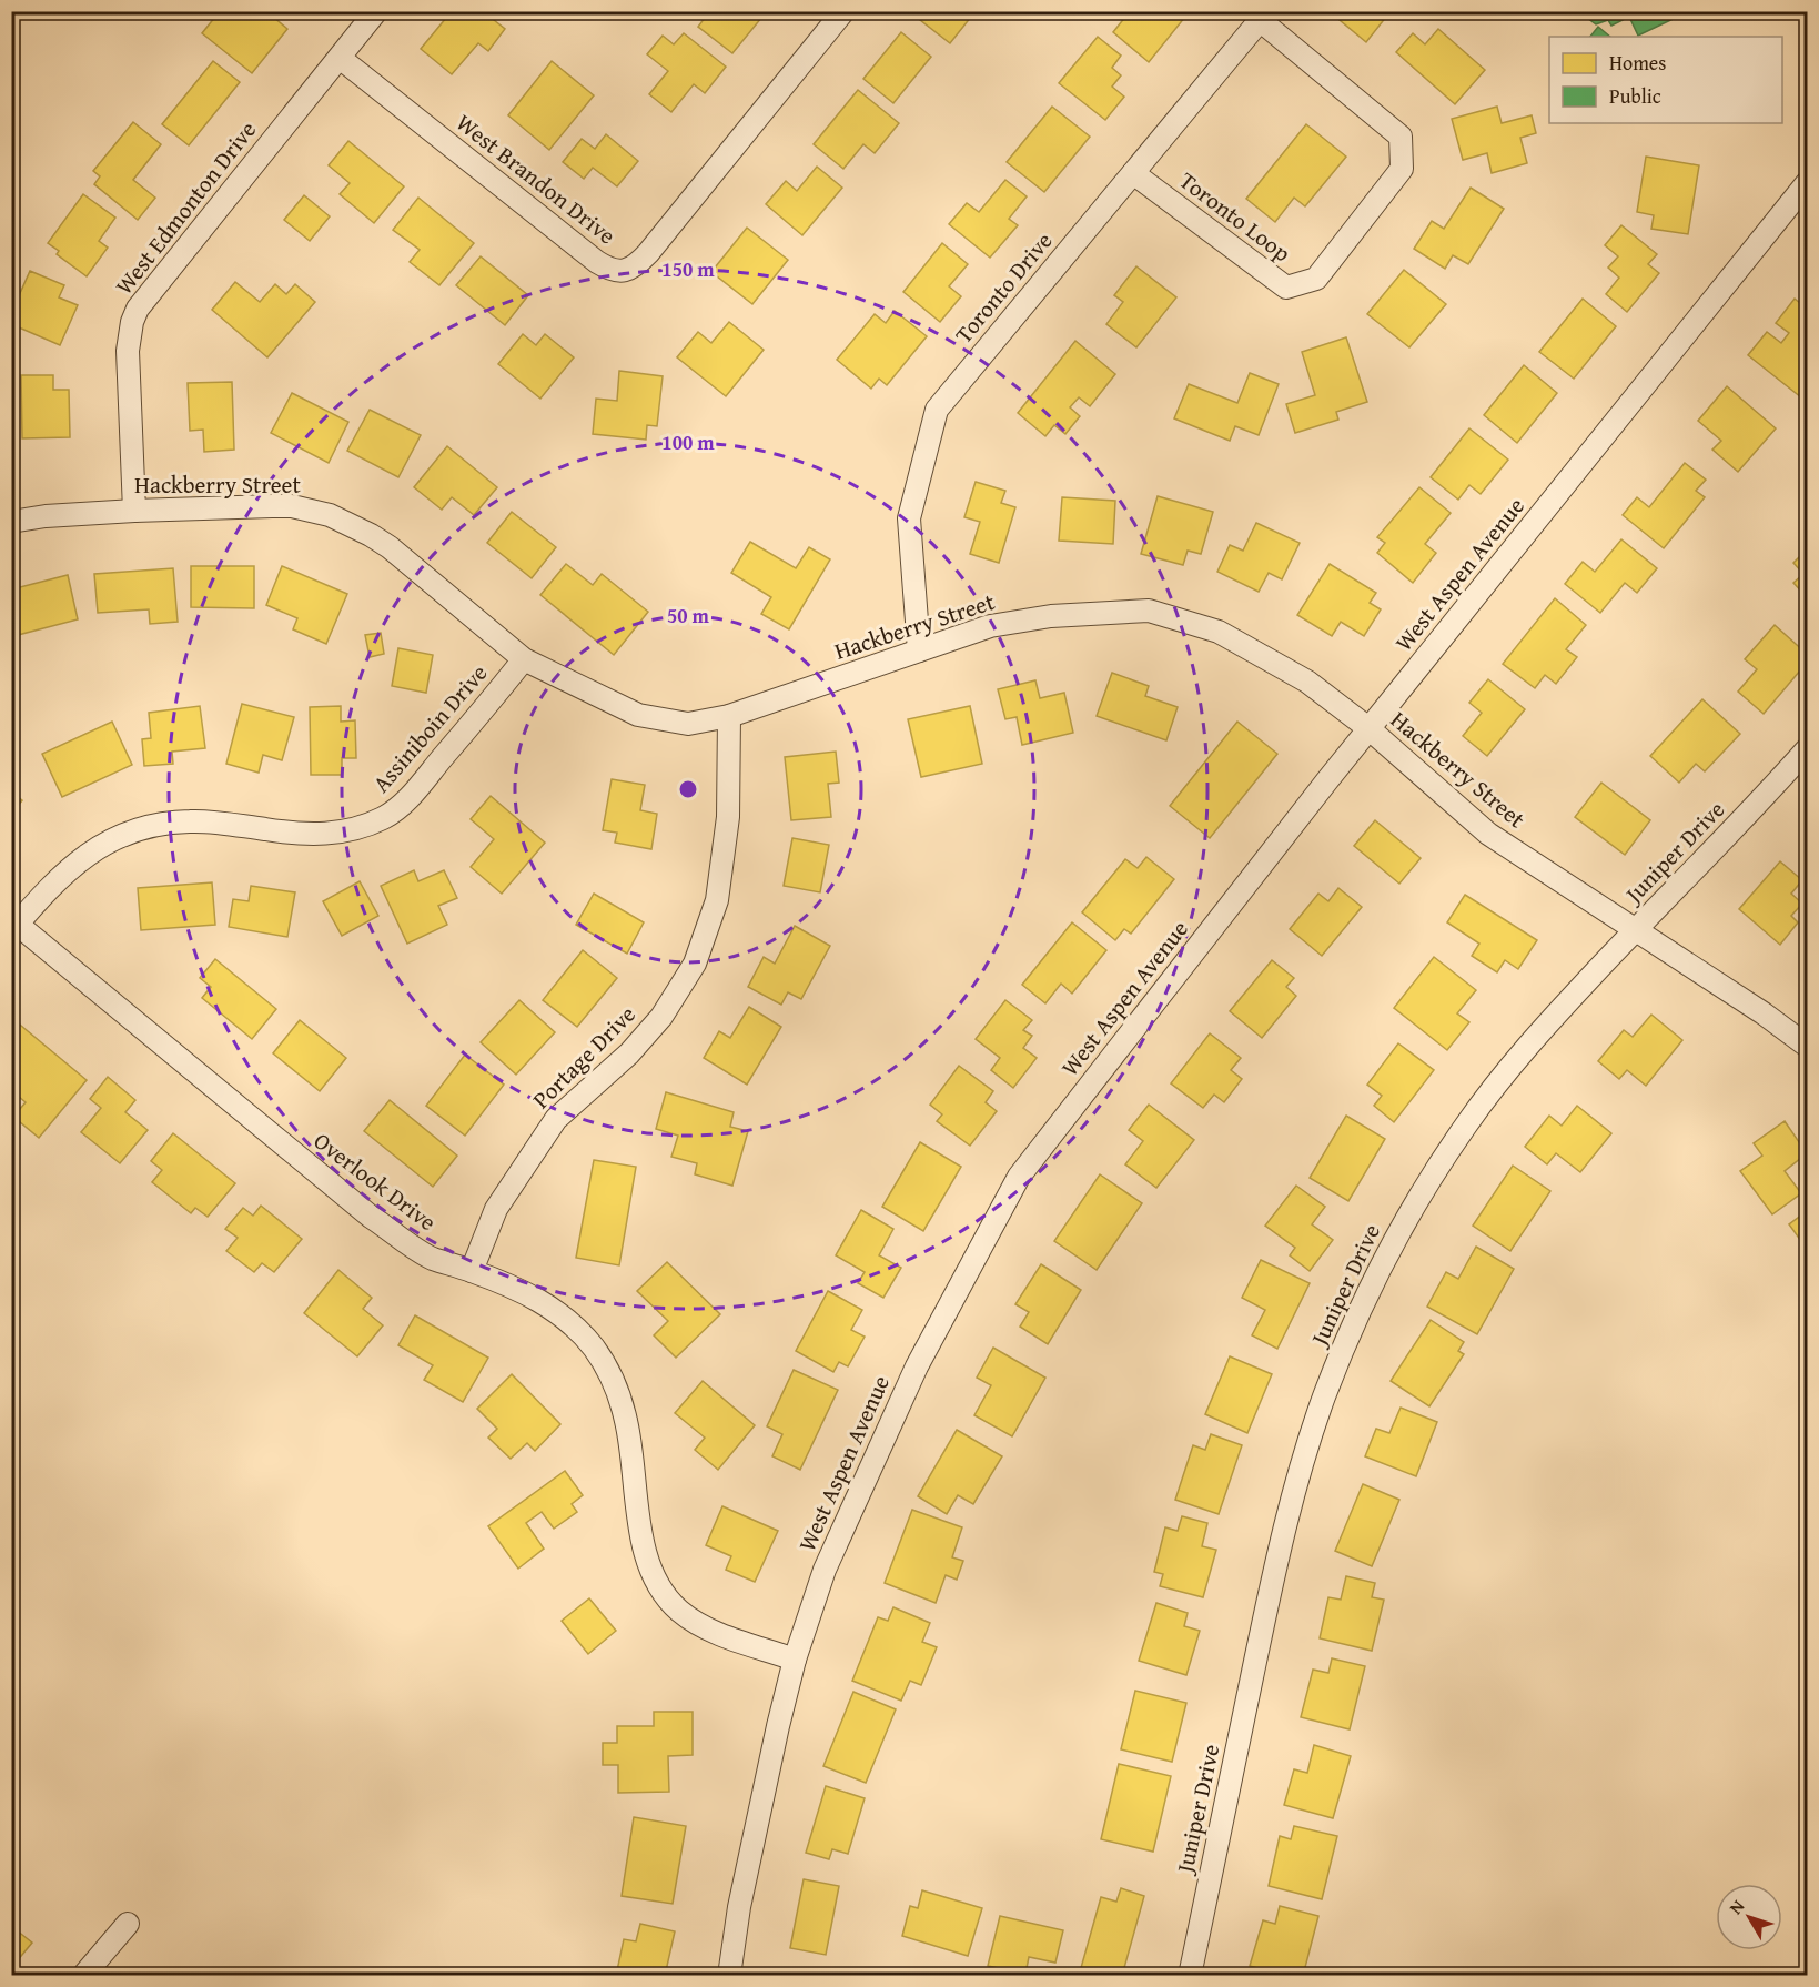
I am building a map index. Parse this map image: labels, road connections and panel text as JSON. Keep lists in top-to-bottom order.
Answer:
{
  "streets": {
    "street": [
      "West Brandon Drive",
      "West Edmonton Drive",
      "Toronto Loop",
      "Toronto Drive",
      "Hackberry Street",
      "West Aspen Avenue",
      "Assiniboin Drive",
      "Juniper Drive",
      "Portage Drive",
      "Overlook Drive"
    ]
  },
  "crossings": [
    ["West Brandon Drive", "West Edmonton Drive"],
    ["West Edmonton Drive", "Hackberry Street"],
    ["Toronto Loop", "Toronto Drive"],
    ["Toronto Drive", "Hackberry Street"],
    ["Hackberry Street", "West Aspen Avenue"],
    ["Hackberry Street", "Assiniboin Drive"],
    ["Hackberry Street", "Juniper Drive"],
    ["Hackberry Street", "Portage Drive"],
    ["West Aspen Avenue", "Overlook Drive"],
    ["Assiniboin Drive", "Overlook Drive"],
    ["Portage Drive", "Overlook Drive"]
  ],
  "legend": ["Homes", "Public"],
  "north": "top left",
  "rings": ["150 m", "100 m", "50 m"]
}
